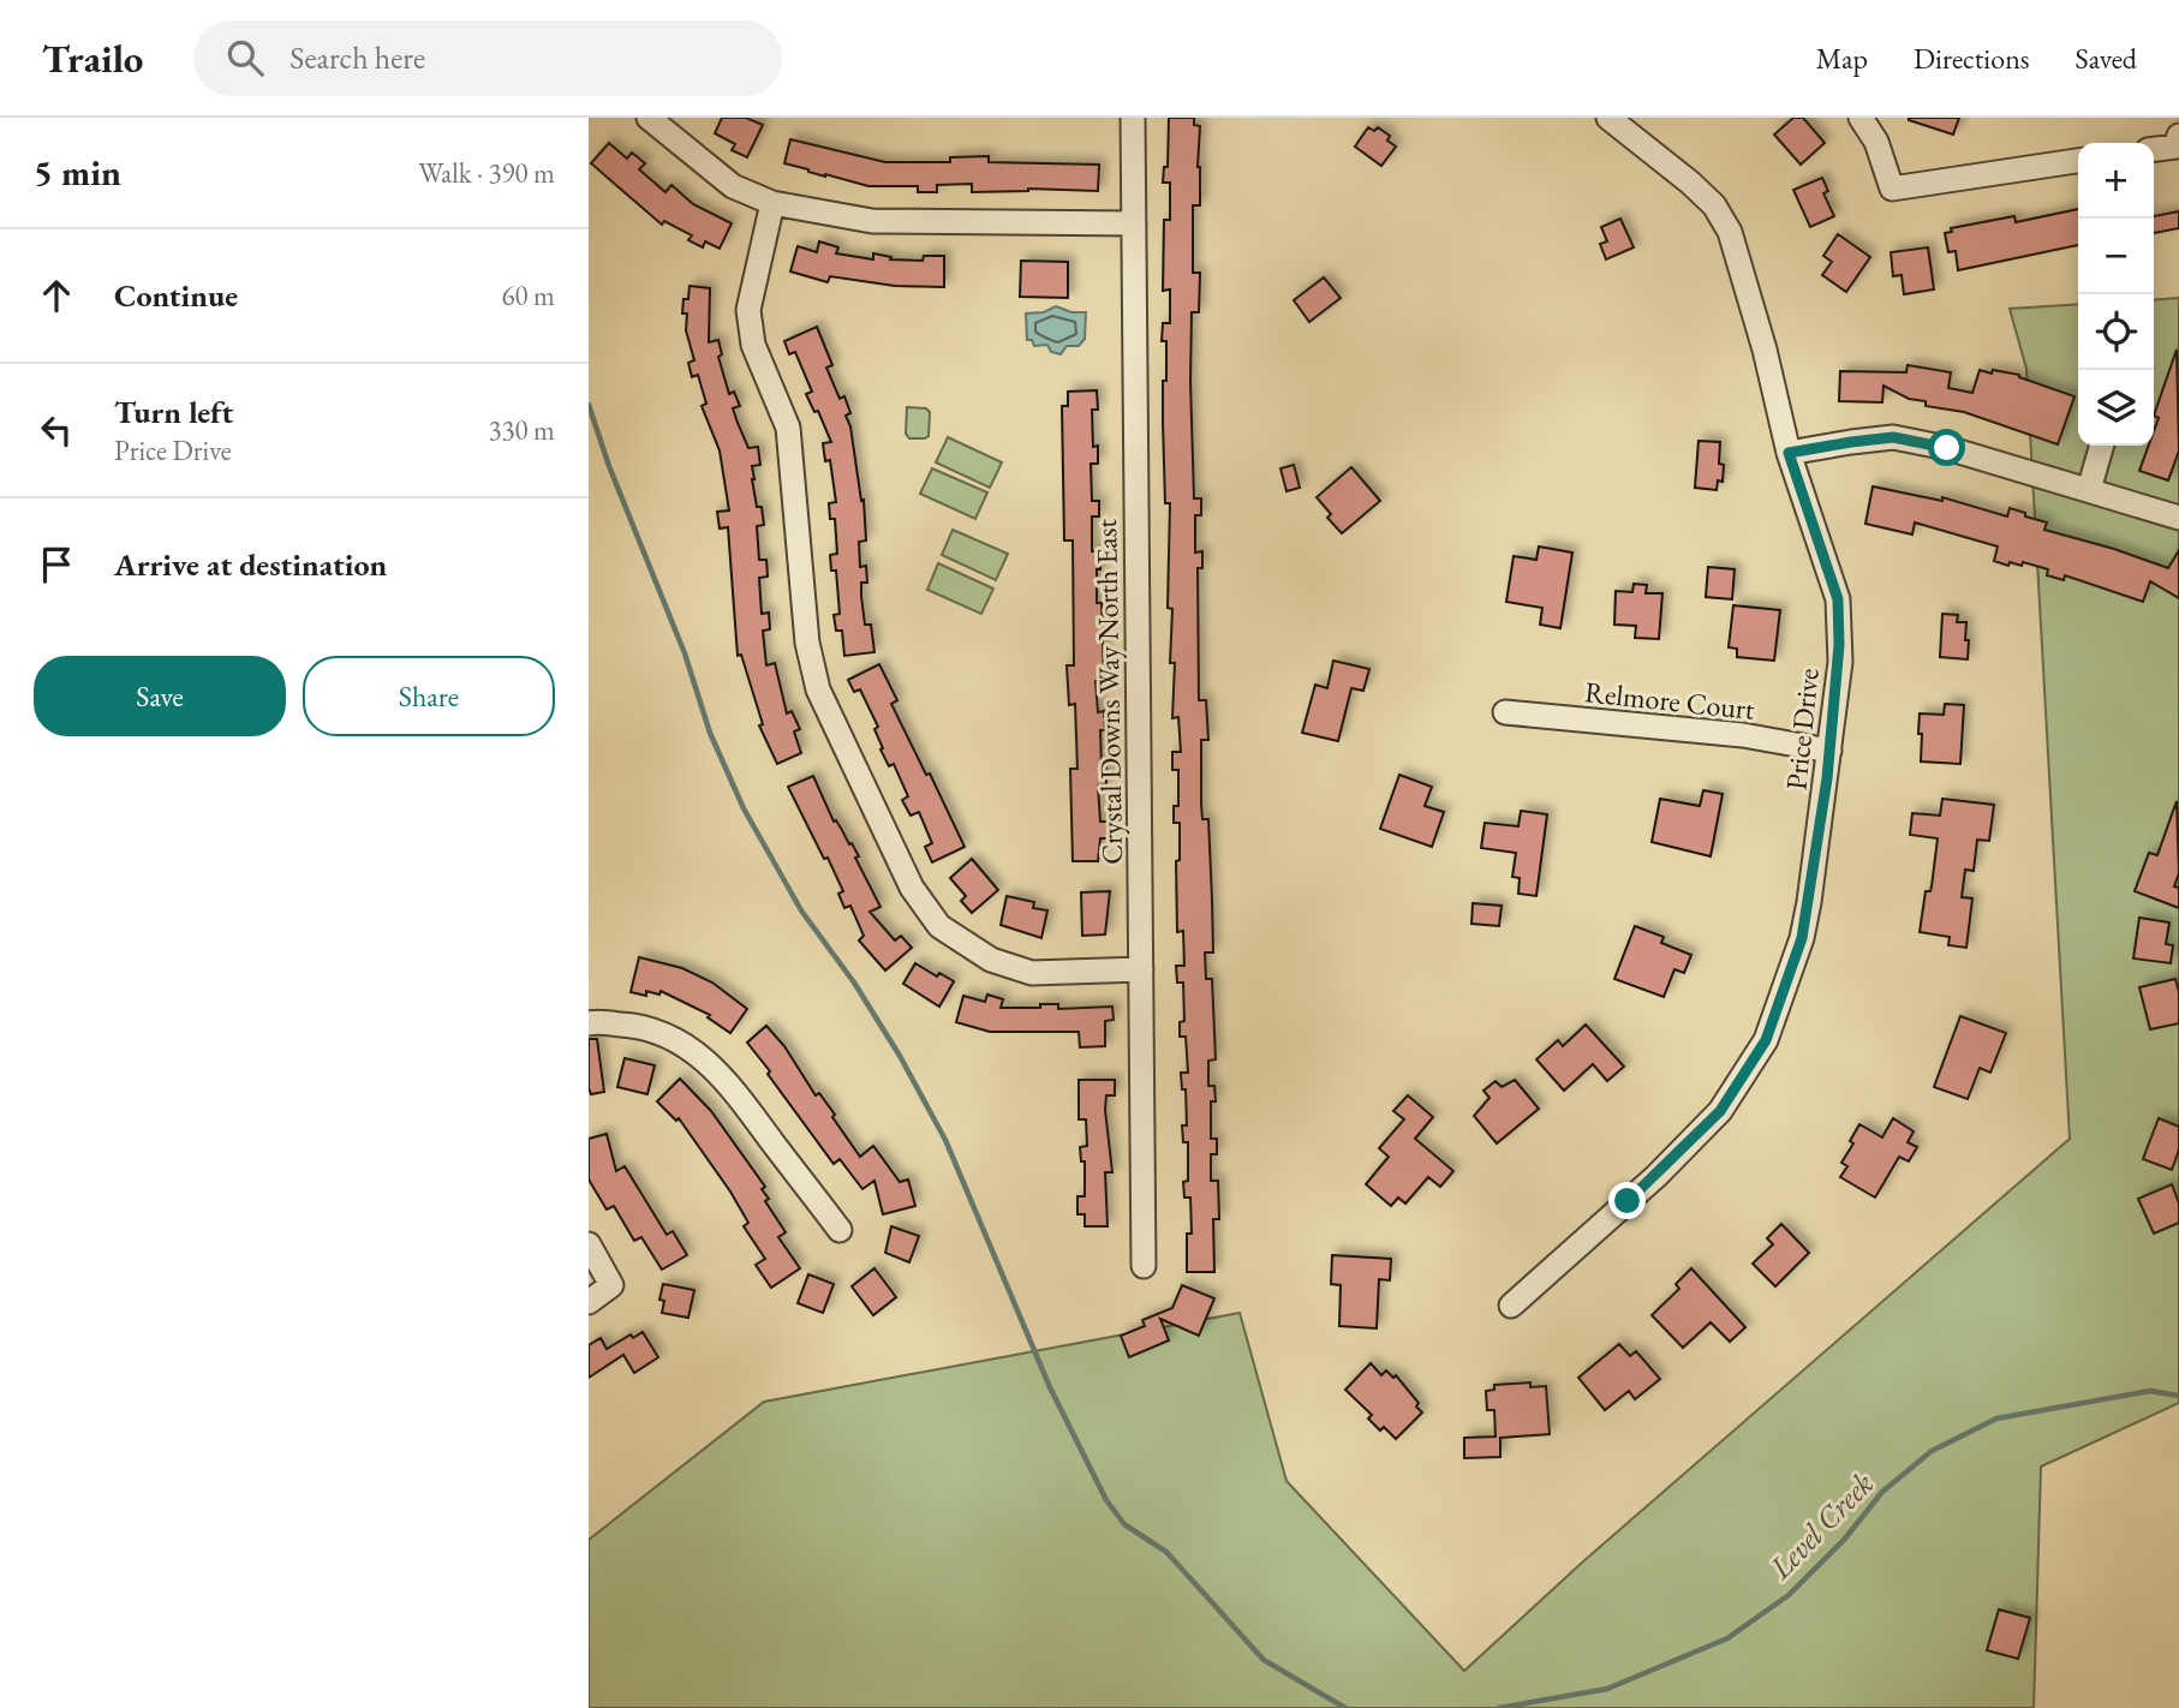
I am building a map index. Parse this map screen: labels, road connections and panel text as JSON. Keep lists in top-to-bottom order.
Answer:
{
  "streets": {
    "street": ["Crystal Downs Way North East", "Relmore Court", "Price Drive"]
  },
  "crossings": [
    ["Relmore Court", "Price Drive"]
  ],
  "water": ["Level Creek"],
  "page": {
    "header": "Trailo",
    "search": "Search here",
    "nav": ["Map", "Directions", "Saved"],
    "heading": ["5 min", "Walk · 390 m"],
    "map_buttons": ["+", "−"],
    "list": [
      ["Continue", "60 m"],
      ["Turn left", "Price Drive", "330 m"],
      "Arrive at destination"
    ],
    "buttons": ["Save", "Share"]
  }
}
